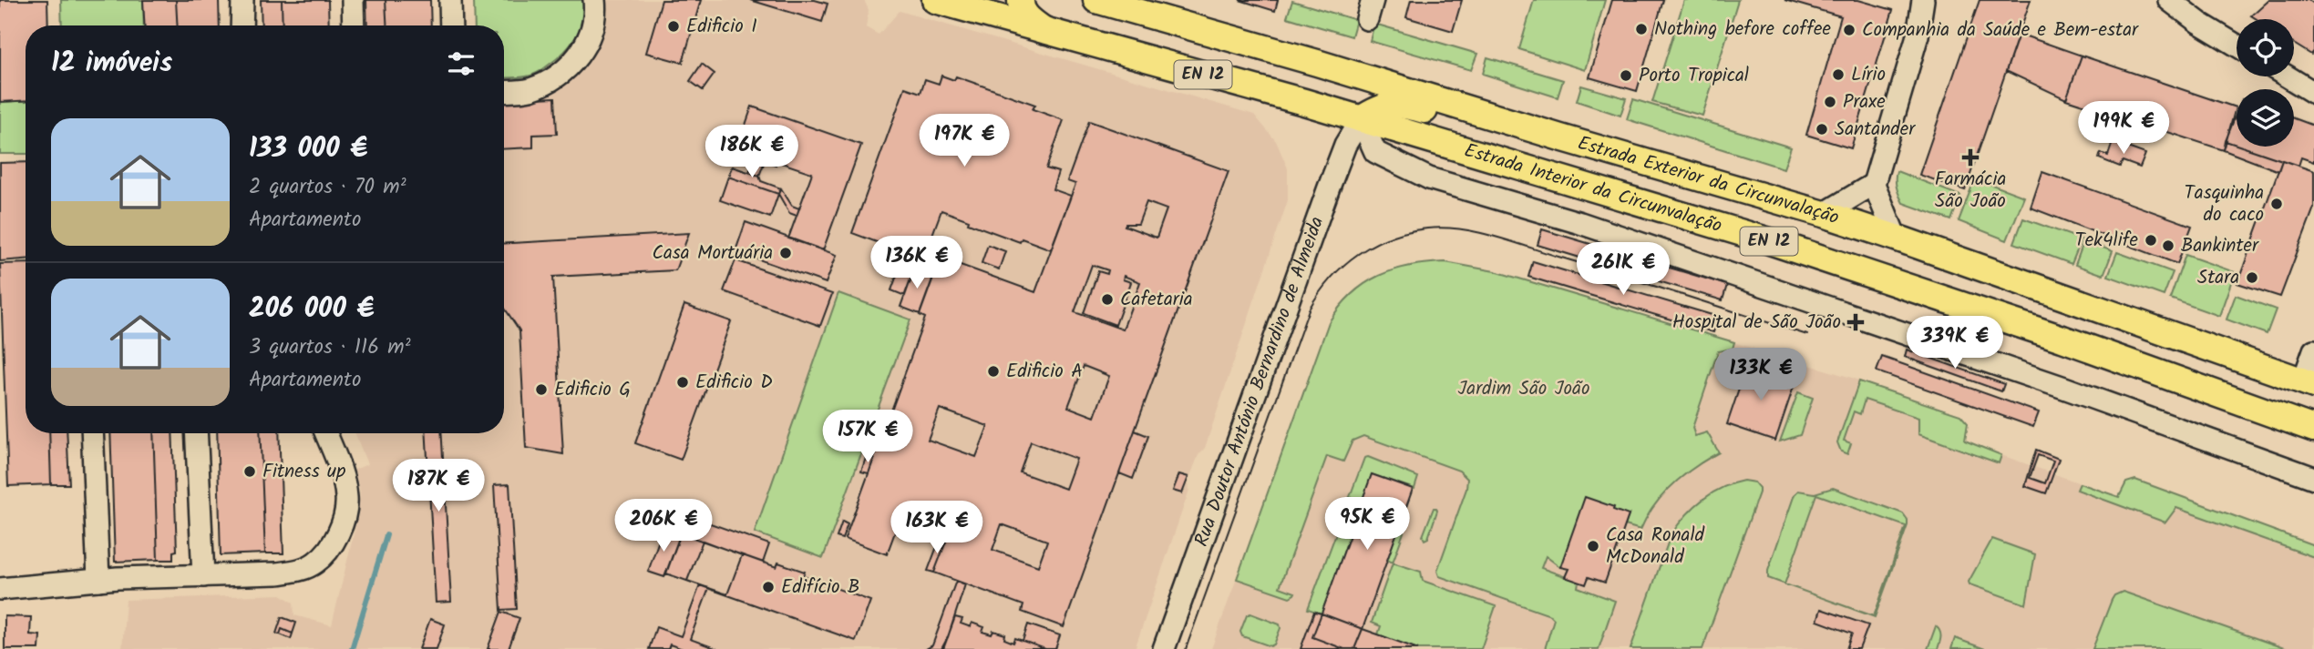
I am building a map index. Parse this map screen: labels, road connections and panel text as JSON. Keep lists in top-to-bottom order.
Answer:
{
  "streets": {
    "main road": ["EN 12", "Estrada Exterior da Circunvalação", "Estrada Interior da Circunvalação"],
    "street": ["Rua Doutor António Bernardino de Almeida"]
  },
  "crossings": [
    ["Estrada Interior da Circunvalação", "Rua Doutor António Bernardino de Almeida"]
  ],
  "parks": ["Jardim São João"],
  "places": {
    "other": [
      "Edificio I",
      "Nothing before coffee",
      "Companhia da Saúde e Bem-estar",
      "Lírio",
      "Porto Tropical",
      "Praxe",
      "Santander",
      "Tasquinha do caco",
      "Tek4life",
      "Bankinter",
      "Casa Mortuária",
      "Stara",
      "Cafetaria",
      "Edificio A",
      "Edificio D",
      "Edificio G",
      "Fitness up",
      "Casa Ronald McDonald",
      "Edifício B"
    ],
    "health": ["Farmácia São João", "Hospital de São João"]
  },
  "page": {
    "heading": "12 imóveis",
    "price": [
      "199K €",
      "197K €",
      "186K €",
      "136K €",
      "261K €",
      "339K €",
      "133K €",
      "157K €",
      "187K €",
      "95K €",
      "206K €",
      "163K €"
    ],
    "list": [
      {
        "name": "133 000 €",
        "note": "2 quartos · 70 m² · Apartamento"
      },
      {
        "name": "206 000 €",
        "note": "3 quartos · 116 m² · Apartamento"
      }
    ]
  }
}
